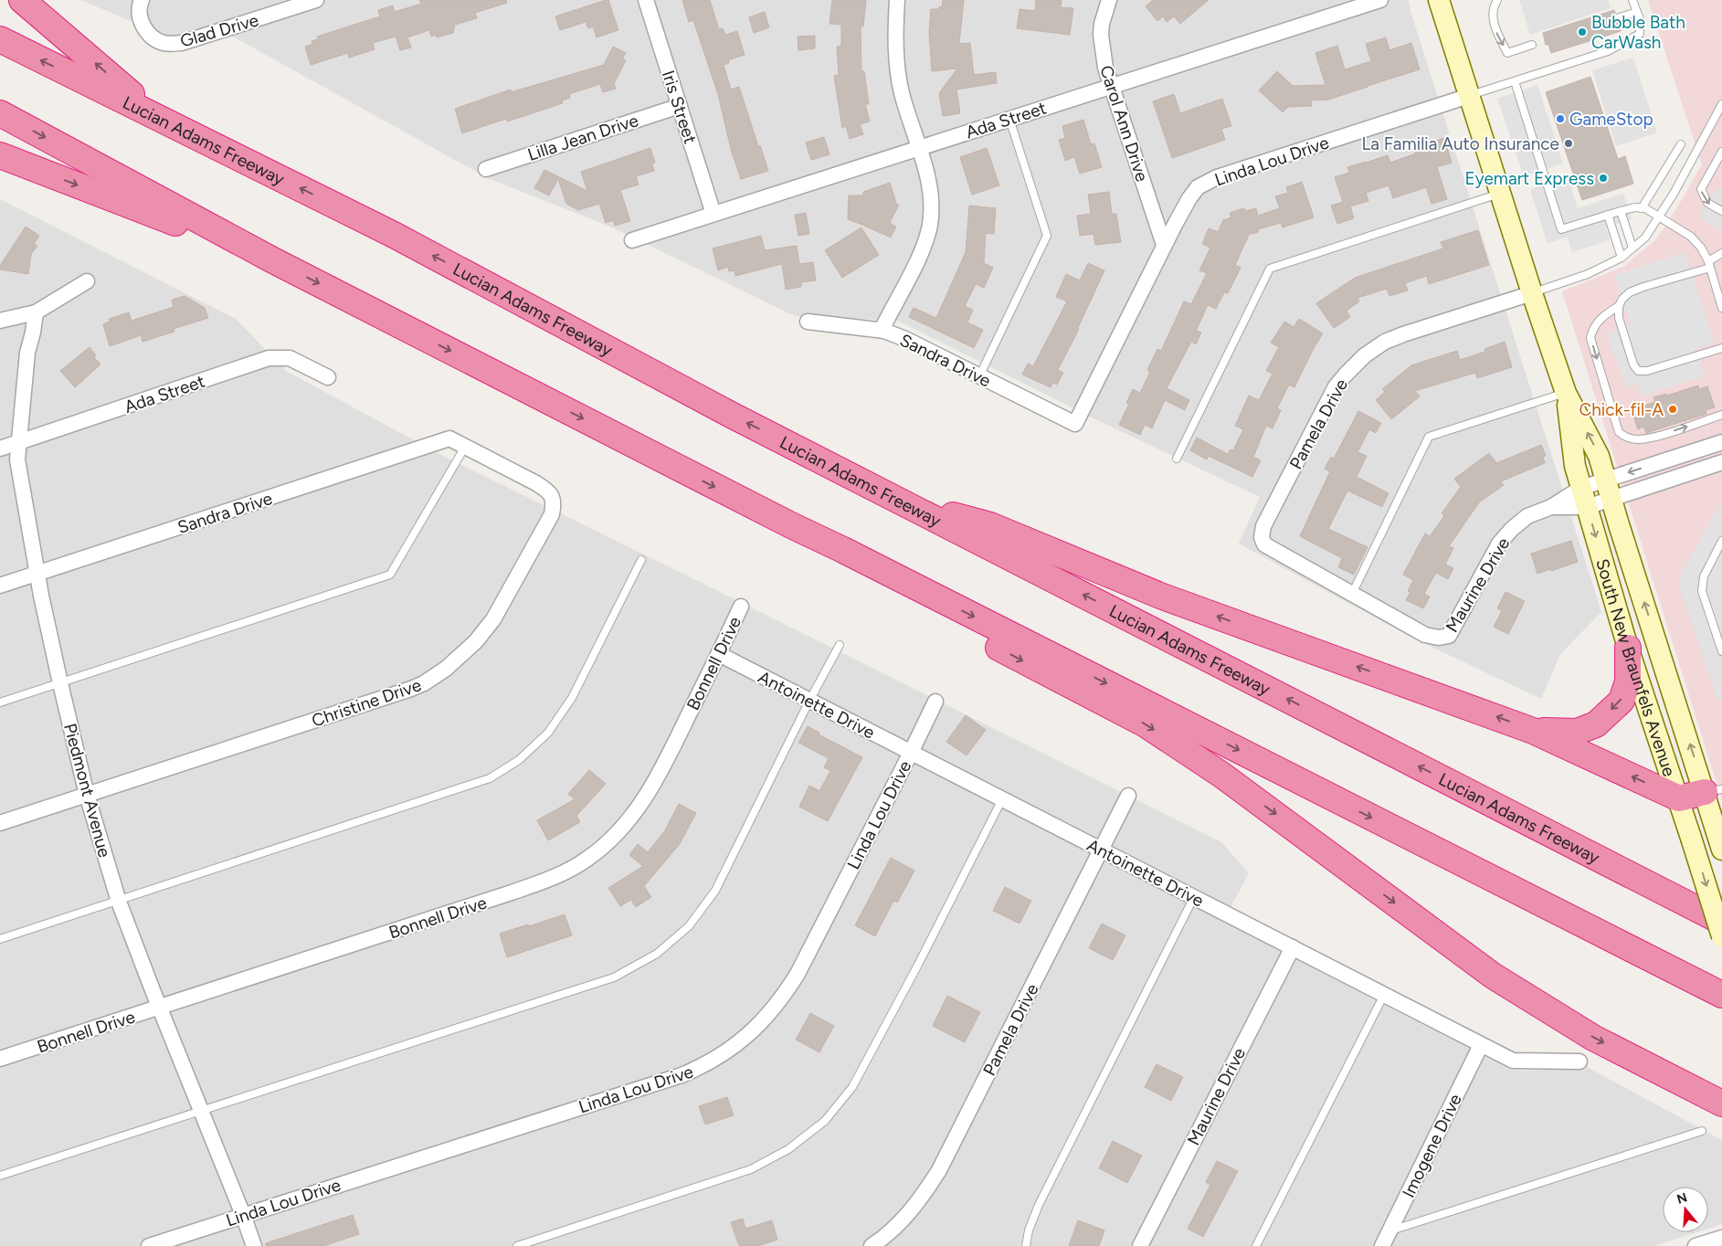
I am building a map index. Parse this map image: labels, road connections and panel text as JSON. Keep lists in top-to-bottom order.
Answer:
{
  "streets": {
    "highway": ["Lucian Adams Freeway"],
    "main road": ["South New Braunfels Avenue"],
    "street": [
      "Glad Drive",
      "Iris Street",
      "Ada Street",
      "Carol Ann Drive",
      "Lilla Jean Drive",
      "Linda Lou Drive",
      "Sandra Drive",
      "Pamela Drive",
      "Maurine Drive",
      "Bonnell Drive",
      "Christine Drive",
      "Antoinette Drive",
      "Piedmont Avenue",
      "Imogene Drive"
    ]
  },
  "crossings": [
    ["Iris Street", "Ada Street"],
    ["Iris Street", "Lilla Jean Drive"],
    ["Ada Street", "Carol Ann Drive"],
    ["Ada Street", "Piedmont Avenue"],
    ["Carol Ann Drive", "Linda Lou Drive"],
    ["Linda Lou Drive", "Sandra Drive"],
    ["Linda Lou Drive", "South New Braunfels Avenue"],
    ["Linda Lou Drive", "Antoinette Drive"],
    ["Linda Lou Drive", "Piedmont Avenue"],
    ["Sandra Drive", "Christine Drive"],
    ["Sandra Drive", "Piedmont Avenue"],
    ["Pamela Drive", "Maurine Drive"],
    ["Pamela Drive", "South New Braunfels Avenue"],
    ["Pamela Drive", "Antoinette Drive"],
    ["Maurine Drive", "South New Braunfels Avenue"],
    ["Maurine Drive", "Antoinette Drive"],
    ["Bonnell Drive", "Antoinette Drive"],
    ["Bonnell Drive", "Piedmont Avenue"],
    ["Christine Drive", "Piedmont Avenue"],
    ["Antoinette Drive", "Imogene Drive"]
  ],
  "places": [
    "Bubble Bath CarWash",
    "GameStop",
    "La Familia Auto Insurance",
    "Eyemart Express",
    "Chick-fil-A"
  ],
  "north": "top"
}
